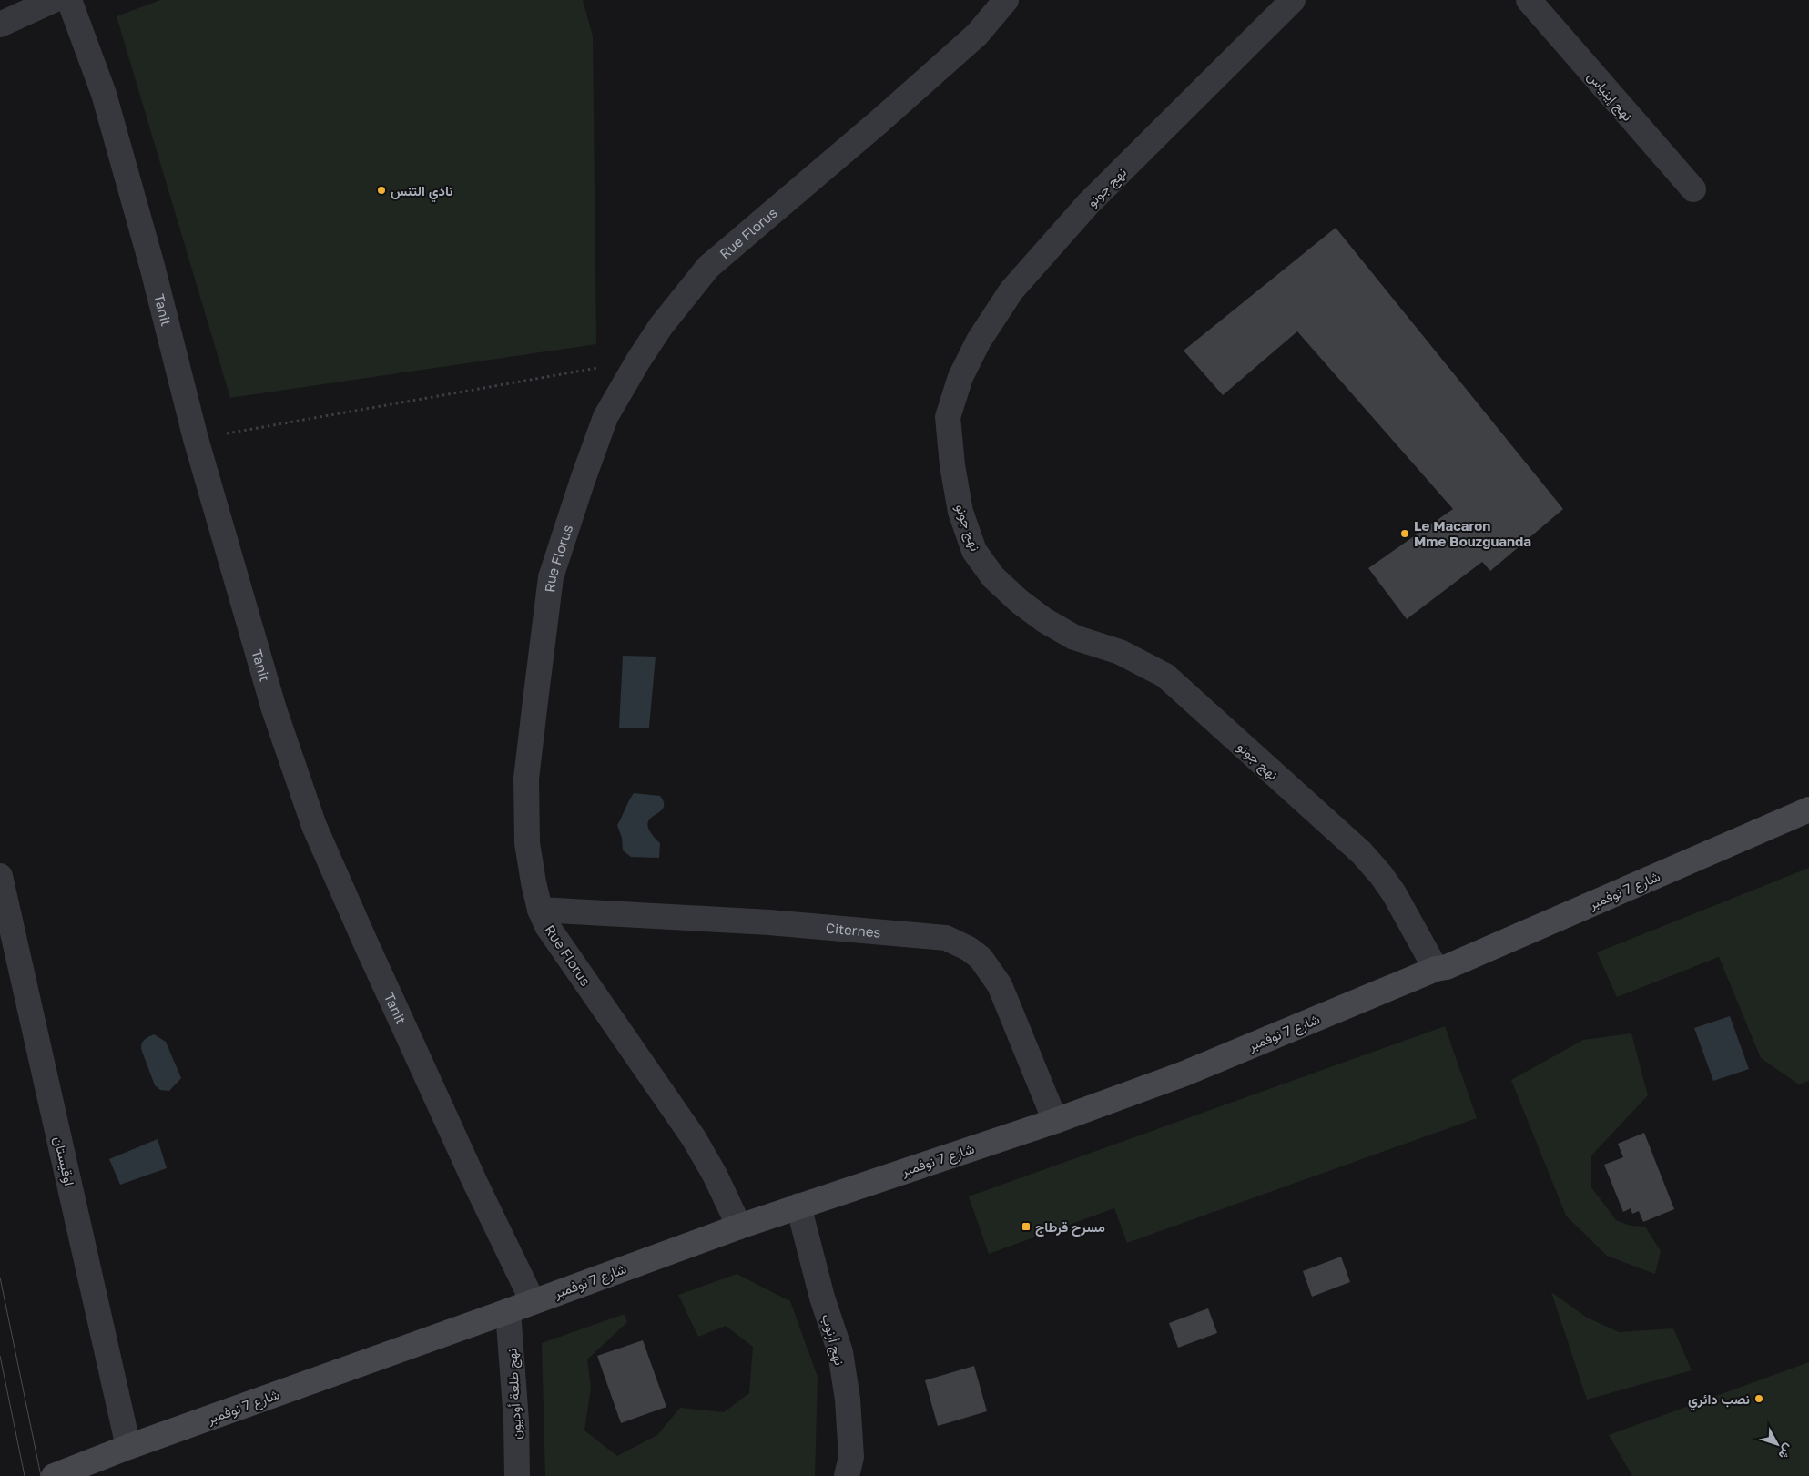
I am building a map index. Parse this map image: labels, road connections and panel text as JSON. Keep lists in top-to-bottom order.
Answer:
{
  "streets": {
    "main road": ["شارع 7 نوفمبر"],
    "street": [
      "نهج إينياس",
      "نهج جونو",
      "Rue Florus",
      "Tanit",
      "Citernes",
      "اوقيستان",
      "نهج أرنوب",
      "نهج طلعة أوديون"
    ]
  },
  "crossings": [
    ["نهج جونو", "شارع 7 نوفمبر"],
    ["Rue Florus", "شارع 7 نوفمبر"],
    ["Rue Florus", "Citernes"],
    ["Tanit", "شارع 7 نوفمبر"],
    ["شارع 7 نوفمبر", "Citernes"],
    ["شارع 7 نوفمبر", "اوقيستان"],
    ["شارع 7 نوفمبر", "نهج أرنوب"],
    ["شارع 7 نوفمبر", "نهج طلعة أوديون"]
  ],
  "places": {
    "other": ["نادي التنس", "Le Macaron Mme Bouzguanda", "نصب دائري"],
    "transit": ["مسرح قرطاج"]
  },
  "north": "bottom right"
}
